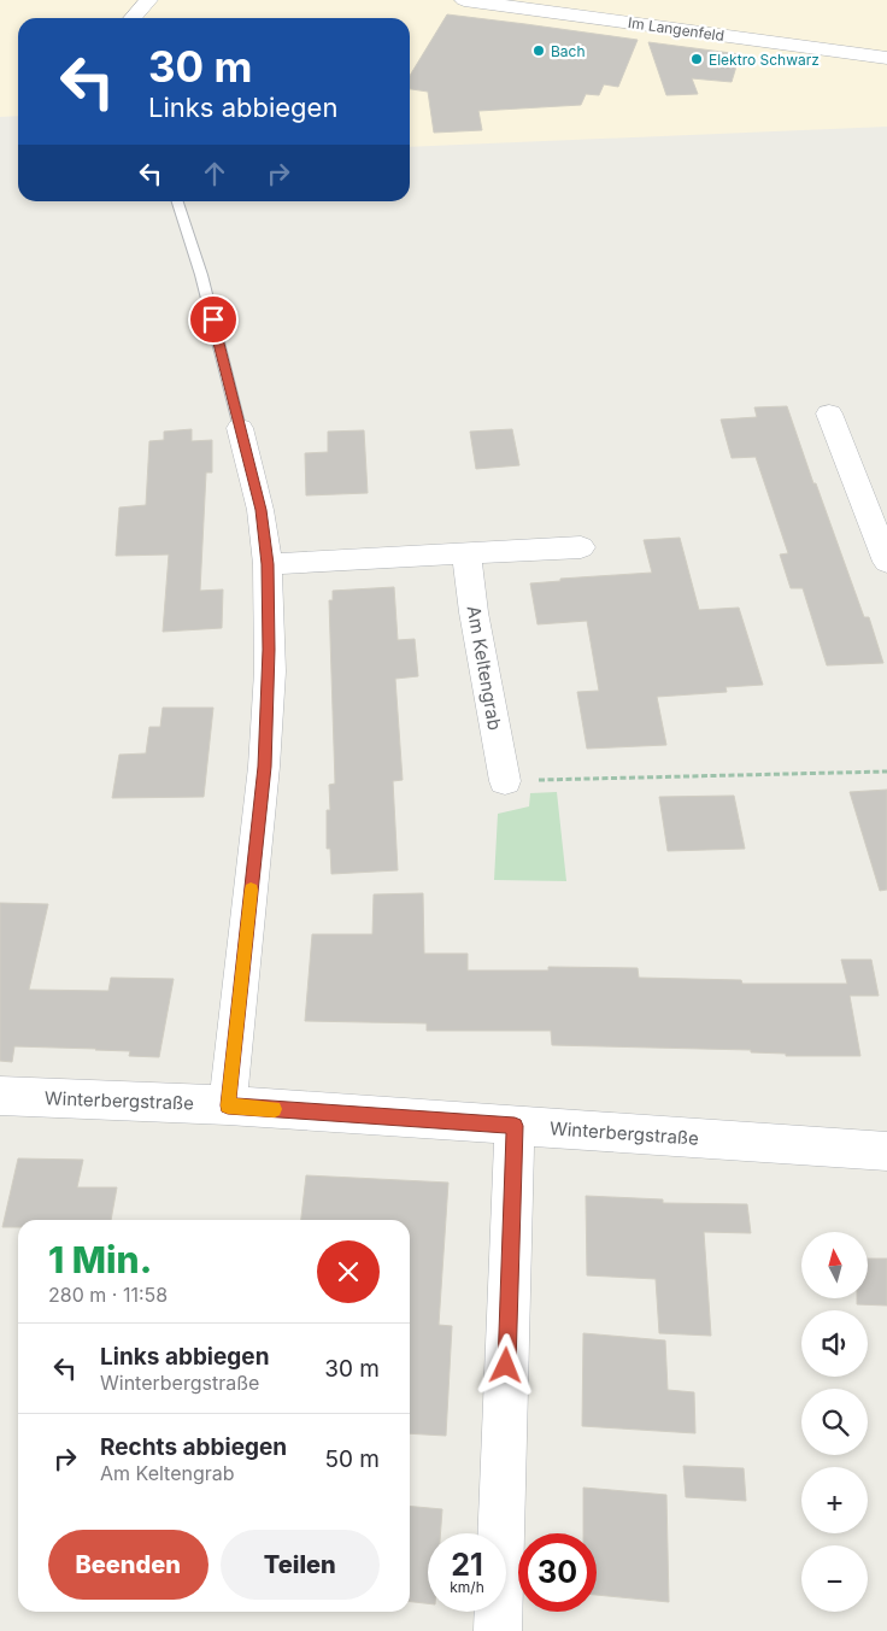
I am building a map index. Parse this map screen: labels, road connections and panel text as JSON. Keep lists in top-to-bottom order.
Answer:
{
  "streets": {
    "street": ["Im Langenfeld", "Am Keltengrab", "Winterbergstraße"]
  },
  "places": ["Bach", "Elektro Schwarz"],
  "north": "top",
  "page": {
    "turn": ["30 m", "Links abbiegen"],
    "heading": ["1 Min.", "280 m · 11:58"],
    "map_buttons": ["+", "−"],
    "list": [
      {
        "name": "Links abbiegen",
        "note": "Winterbergstraße",
        "value": "30 m"
      },
      {
        "name": "Rechts abbiegen",
        "note": "Am Keltengrab",
        "value": "50 m"
      }
    ],
    "buttons": ["Beenden", "Teilen"],
    "speed": "21 km/h",
    "limit": "30"
  }
}
